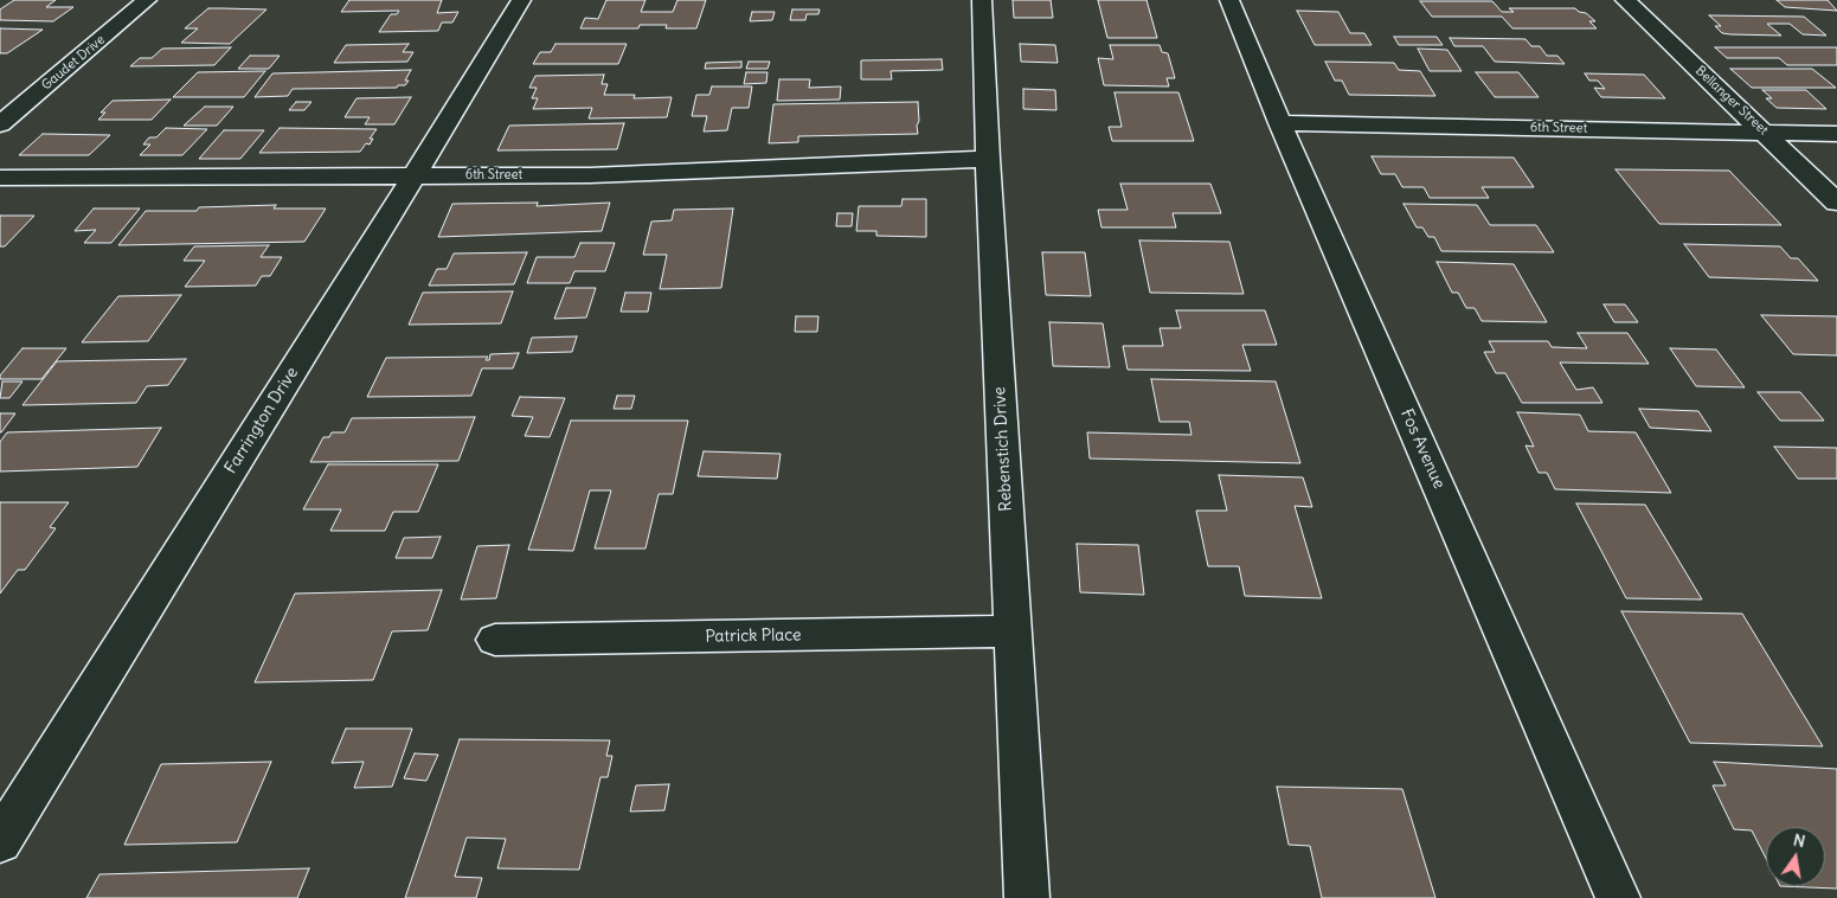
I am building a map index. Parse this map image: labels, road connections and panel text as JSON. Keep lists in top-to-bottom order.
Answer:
{
  "streets": {
    "street": [
      "Gaudet Drive",
      "Bellanger Street",
      "6th Street",
      "Farrington Drive",
      "Rebenstich Drive",
      "Fos Avenue",
      "Patrick Place"
    ]
  },
  "crossings": [
    ["Bellanger Street", "6th Street"],
    ["6th Street", "Farrington Drive"],
    ["6th Street", "Rebenstich Drive"],
    ["6th Street", "Fos Avenue"],
    ["Rebenstich Drive", "Patrick Place"]
  ],
  "north": "top"
}
